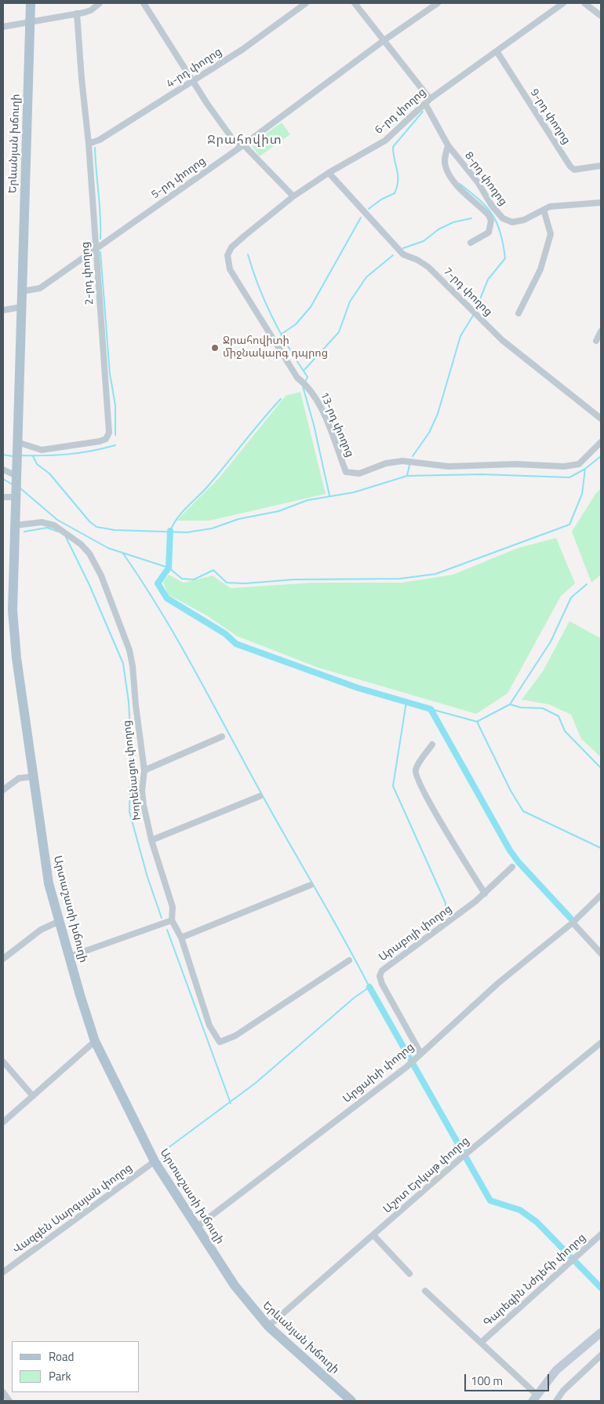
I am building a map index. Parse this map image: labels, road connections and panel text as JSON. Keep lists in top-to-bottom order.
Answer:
{
  "streets": {
    "main road": ["Երևանյան խճուղի", "Արտաշատի խճուղի"],
    "street": [
      "4-րդ փողոց",
      "6-րդ փողոց",
      "9-րդ փողոց",
      "5-րդ փողոց",
      "8-րդ փողոց",
      "2-րդ փողոց",
      "7-րդ փողոց",
      "13-րդ փողոց",
      "Խորենացու փողոց",
      "Արաբոյի փողոց",
      "Արցախի փողոց",
      "Աշոտ Երկաթ փողոց",
      "Վազգեն Սարգսյան փողոց",
      "Գարեգին Նժդեհի փողոց"
    ]
  },
  "crossings": [
    ["4-րդ փողոց", "2-րդ փողոց"],
    ["6-րդ փողոց", "9-րդ փողոց"],
    ["6-րդ փողոց", "8-րդ փողոց"],
    ["6-րդ փողոց", "7-րդ փողոց"],
    ["6-րդ փողոց", "13-րդ փողոց"],
    ["Երևանյան խճուղի", "5-րդ փողոց"],
    ["Երևանյան խճուղի", "2-րդ փողոց"],
    ["Երևանյան խճուղի", "Արտաշատի խճուղի"],
    ["Երևանյան խճուղի", "Աշոտ Երկաթ փողոց"],
    ["5-րդ փողոց", "2-րդ փողոց"],
    ["Խորենացու փողոց", "Արտաշատի խճուղի"],
    ["Արտաշատի խճուղի", "Արցախի փողոց"],
    ["Արտաշատի խճուղի", "Վազգեն Սարգսյան փողոց"],
    ["Արաբոյի փողոց", "Արցախի փողոց"]
  ],
  "districts": ["Ջրահովիտ"],
  "places": ["Ջրահովիտի միջնակարգ դպրոց"],
  "legend": ["Road", "Park"],
  "scale_bar": "100 m"
}
